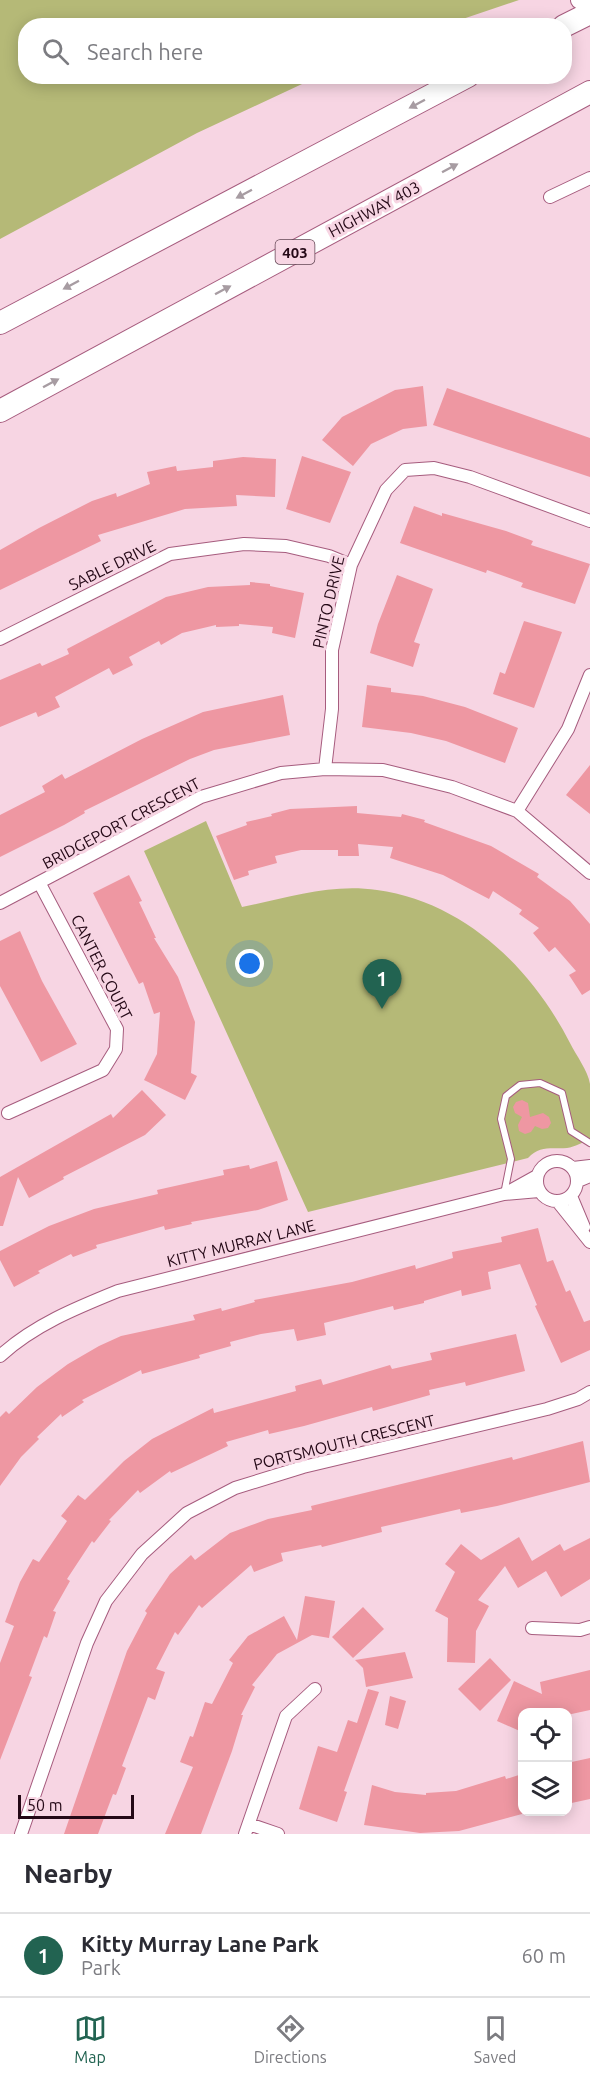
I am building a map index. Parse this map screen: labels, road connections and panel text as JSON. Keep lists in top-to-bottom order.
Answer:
{
  "streets": {
    "highway": ["HIGHWAY 403", "403"],
    "street": [
      "SABLE DRIVE",
      "PINTO DRIVE",
      "BRIDGEPORT CRESCENT",
      "CANTER COURT",
      "KITTY MURRAY LANE",
      "PORTSMOUTH CRESCENT"
    ]
  },
  "crossings": [
    ["SABLE DRIVE", "PINTO DRIVE"],
    ["PINTO DRIVE", "BRIDGEPORT CRESCENT"],
    ["BRIDGEPORT CRESCENT", "CANTER COURT"]
  ],
  "scale_bar": "50 m",
  "page": {
    "search": "Search here",
    "pins": "1",
    "scale": "50 m",
    "heading": "Nearby",
    "list": [
      {
        "mark": "1",
        "name": "Kitty Murray Lane Park",
        "note": "Park",
        "value": "60 m"
      }
    ],
    "nav": ["Map", "Directions", "Saved"]
  }
}
